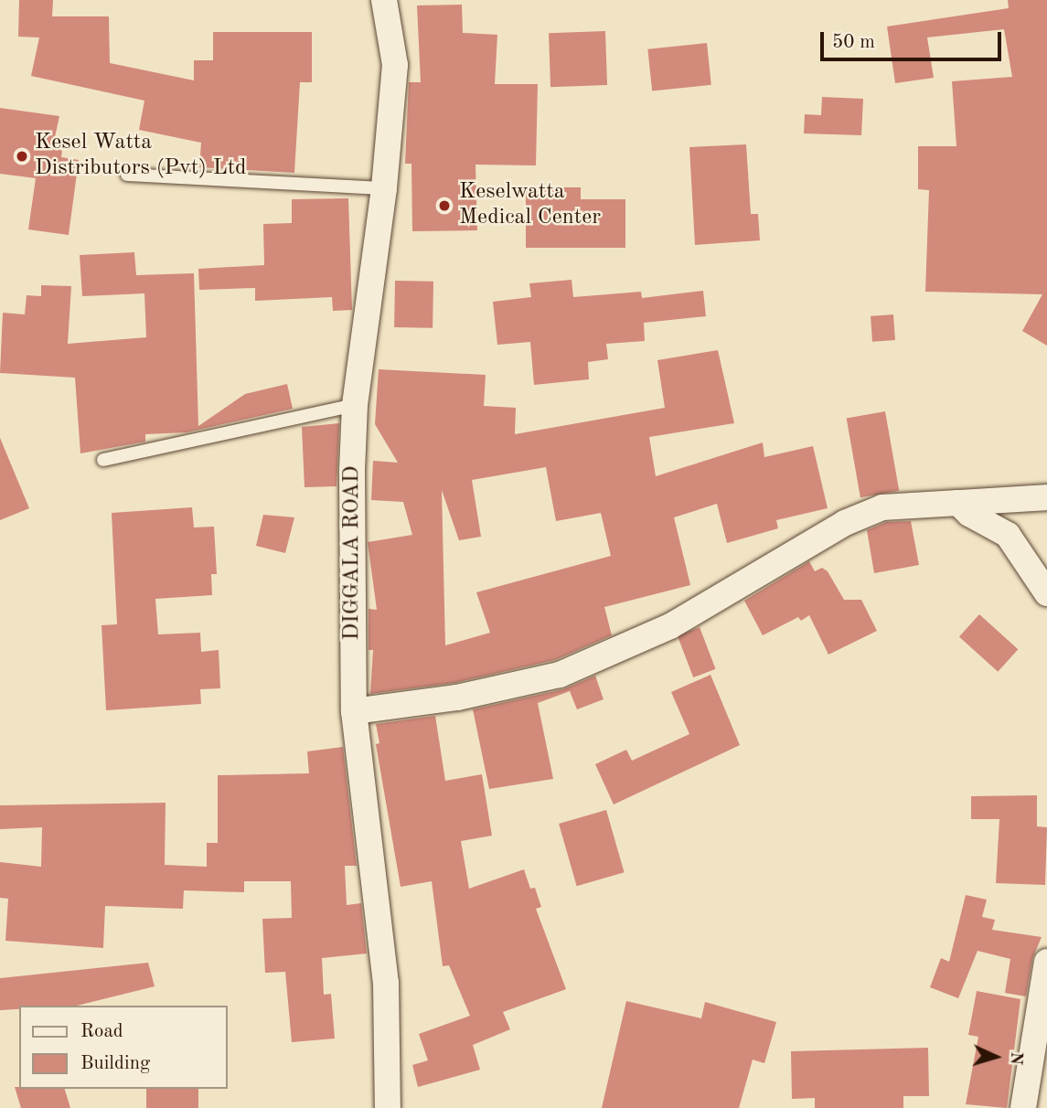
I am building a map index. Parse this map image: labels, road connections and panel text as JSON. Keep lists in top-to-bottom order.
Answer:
{
  "streets": {
    "street": ["DIGGALA ROAD"]
  },
  "places": ["Kesel Watta Distributors (Pvt) Ltd", "Keselwatta Medical Center"],
  "legend": ["Road", "Building"],
  "scale_bar": "50 m",
  "north": "right"
}
